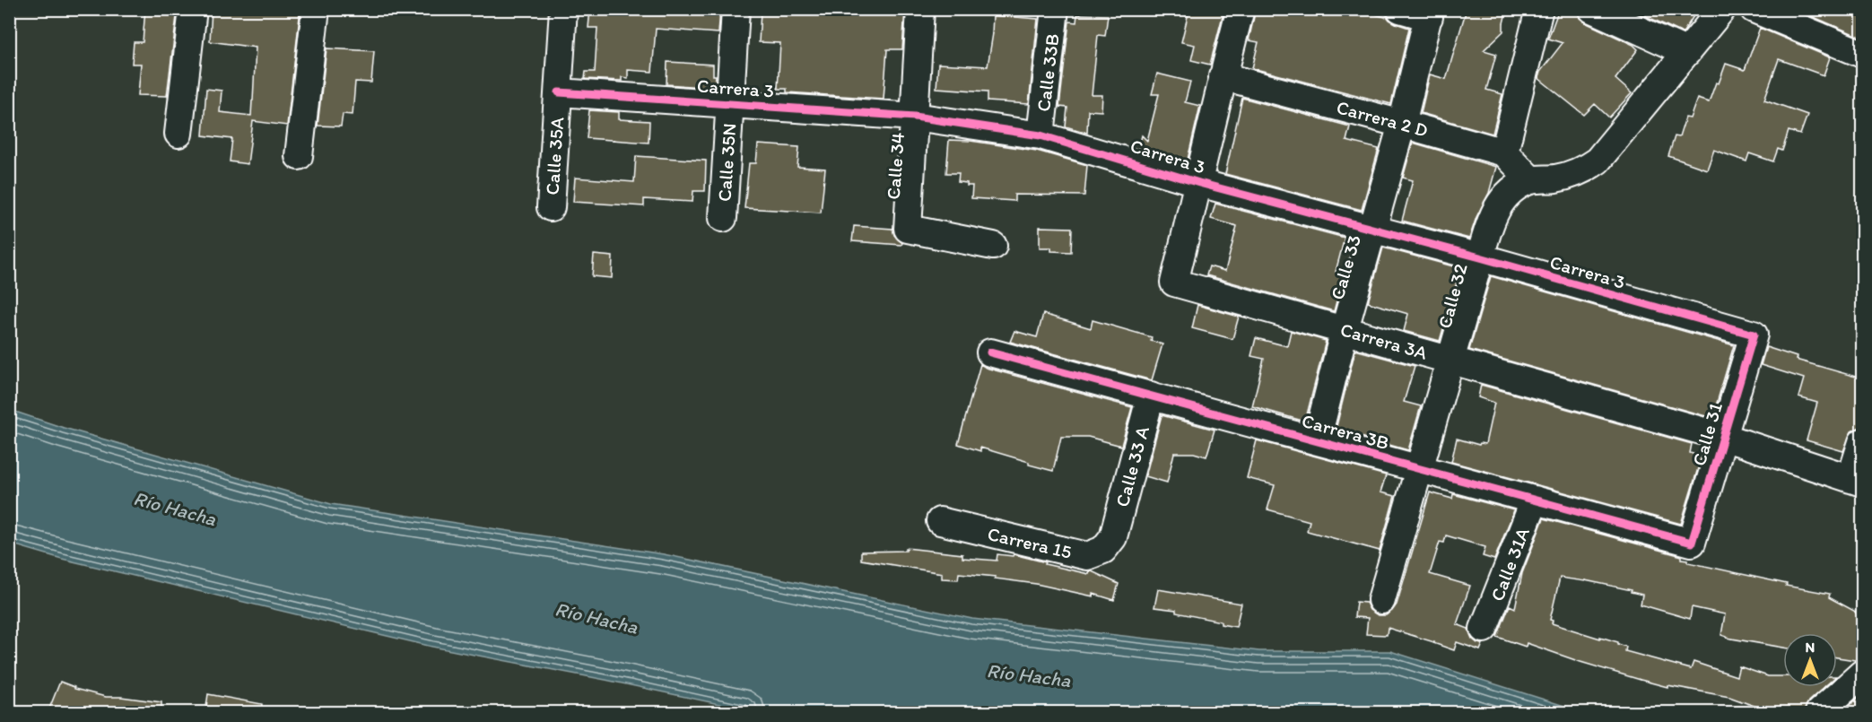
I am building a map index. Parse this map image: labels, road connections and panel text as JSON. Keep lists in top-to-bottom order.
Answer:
{
  "streets": {
    "street": [
      "Calle 33B",
      "Carrera 3",
      "Carrera 2 D",
      "Calle 35A",
      "Calle 35N",
      "Calle 34",
      "Calle 33",
      "Calle 32",
      "Carrera 3A",
      "Carrera 3B",
      "Calle 31",
      "Calle 33 A",
      "Carrera 15",
      "Calle 31A"
    ]
  },
  "crossings": [
    ["Calle 33B", "Carrera 3"],
    ["Carrera 3", "Calle 35A"],
    ["Carrera 3", "Calle 35N"],
    ["Carrera 3", "Calle 34"],
    ["Carrera 3", "Calle 33"],
    ["Carrera 3", "Calle 32"],
    ["Carrera 3", "Carrera 3A"],
    ["Carrera 3", "Calle 31"],
    ["Carrera 2 D", "Calle 33"],
    ["Carrera 2 D", "Carrera 3A"],
    ["Calle 33", "Carrera 3A"],
    ["Calle 33", "Carrera 3B"],
    ["Calle 32", "Carrera 3A"],
    ["Calle 32", "Carrera 3B"],
    ["Carrera 3A", "Calle 31"],
    ["Carrera 3B", "Calle 31"],
    ["Carrera 3B", "Calle 33 A"],
    ["Carrera 3B", "Calle 31A"],
    ["Calle 33 A", "Carrera 15"]
  ],
  "water": ["Río Hacha"],
  "north": "top"
}
